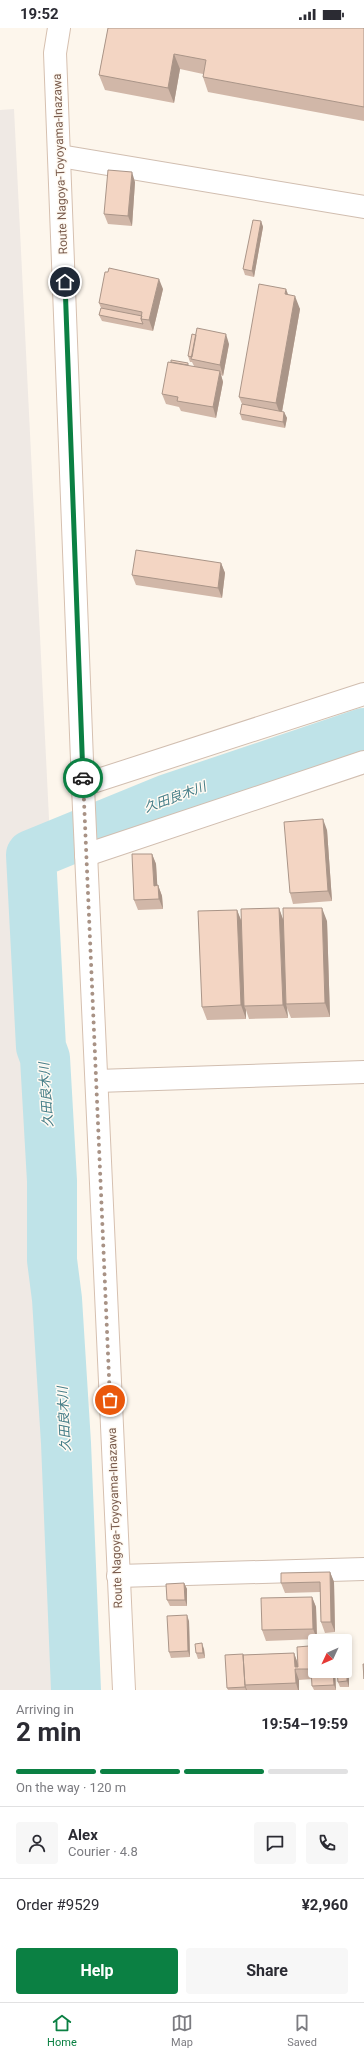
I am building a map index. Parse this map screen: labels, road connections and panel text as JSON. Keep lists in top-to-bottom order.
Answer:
{
  "streets": {
    "main road": ["Route Nagoya-Toyoyama-Inazawa"]
  },
  "water": ["久田良木川"],
  "north": "bottom left",
  "page": {
    "status": "19:52",
    "heading": ["2 min", "Arriving in", "19:54–19:59"],
    "panel": [
      "Alex",
      "Courier · 4.8",
      "Order #9529",
      "¥2,960"
    ],
    "bar": "On the way · 120 m",
    "buttons": ["Help", "Share"],
    "tabs": ["Home", "Map", "Saved"]
  }
}
